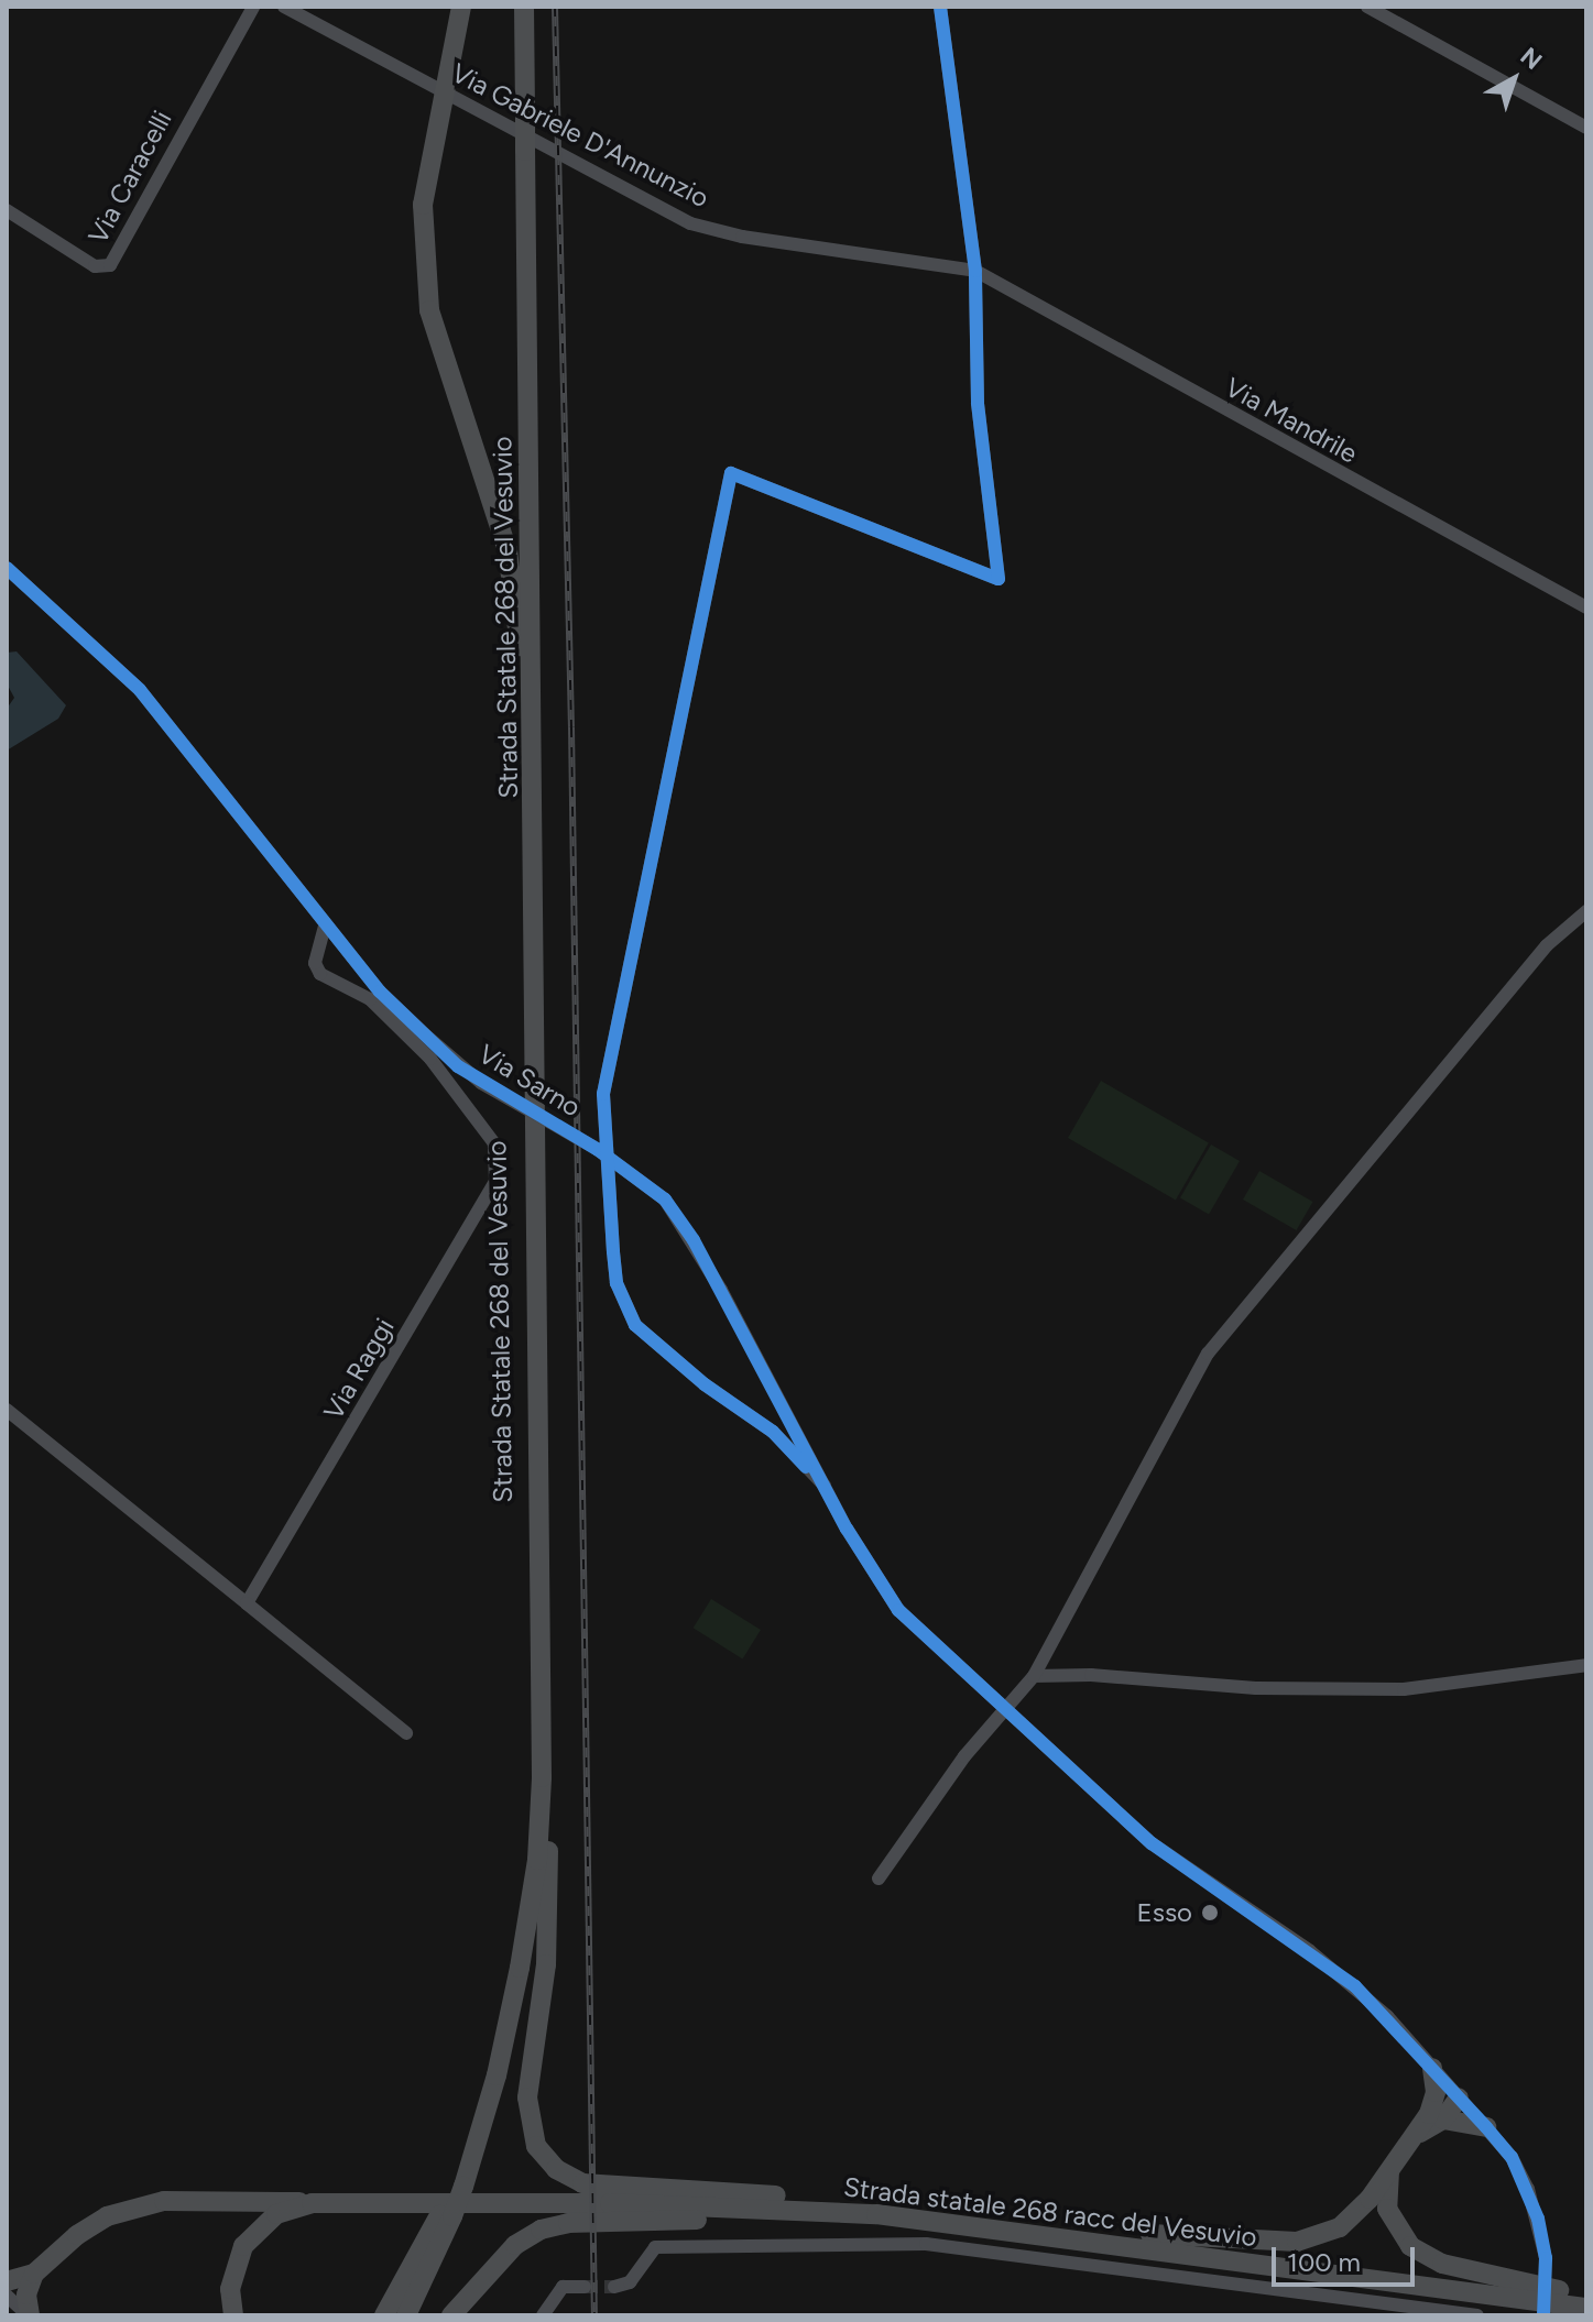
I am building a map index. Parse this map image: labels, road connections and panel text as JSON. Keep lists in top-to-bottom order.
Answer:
{
  "streets": {
    "highway": ["Strada Statale 268 del Vesuvio", "Strada statale 268 racc del Vesuvio"],
    "street": [
      "Via Gabriele D'Annunzio",
      "Via Caracelli",
      "Via Mandrile",
      "Via Sarno",
      "Via Raggi"
    ]
  },
  "crossings": [
    ["Via Gabriele D'Annunzio", "Via Mandrile"],
    ["Via Sarno", "Via Raggi"]
  ],
  "places": ["Esso"],
  "scale_bar": "100 m",
  "north": "top right"
}
